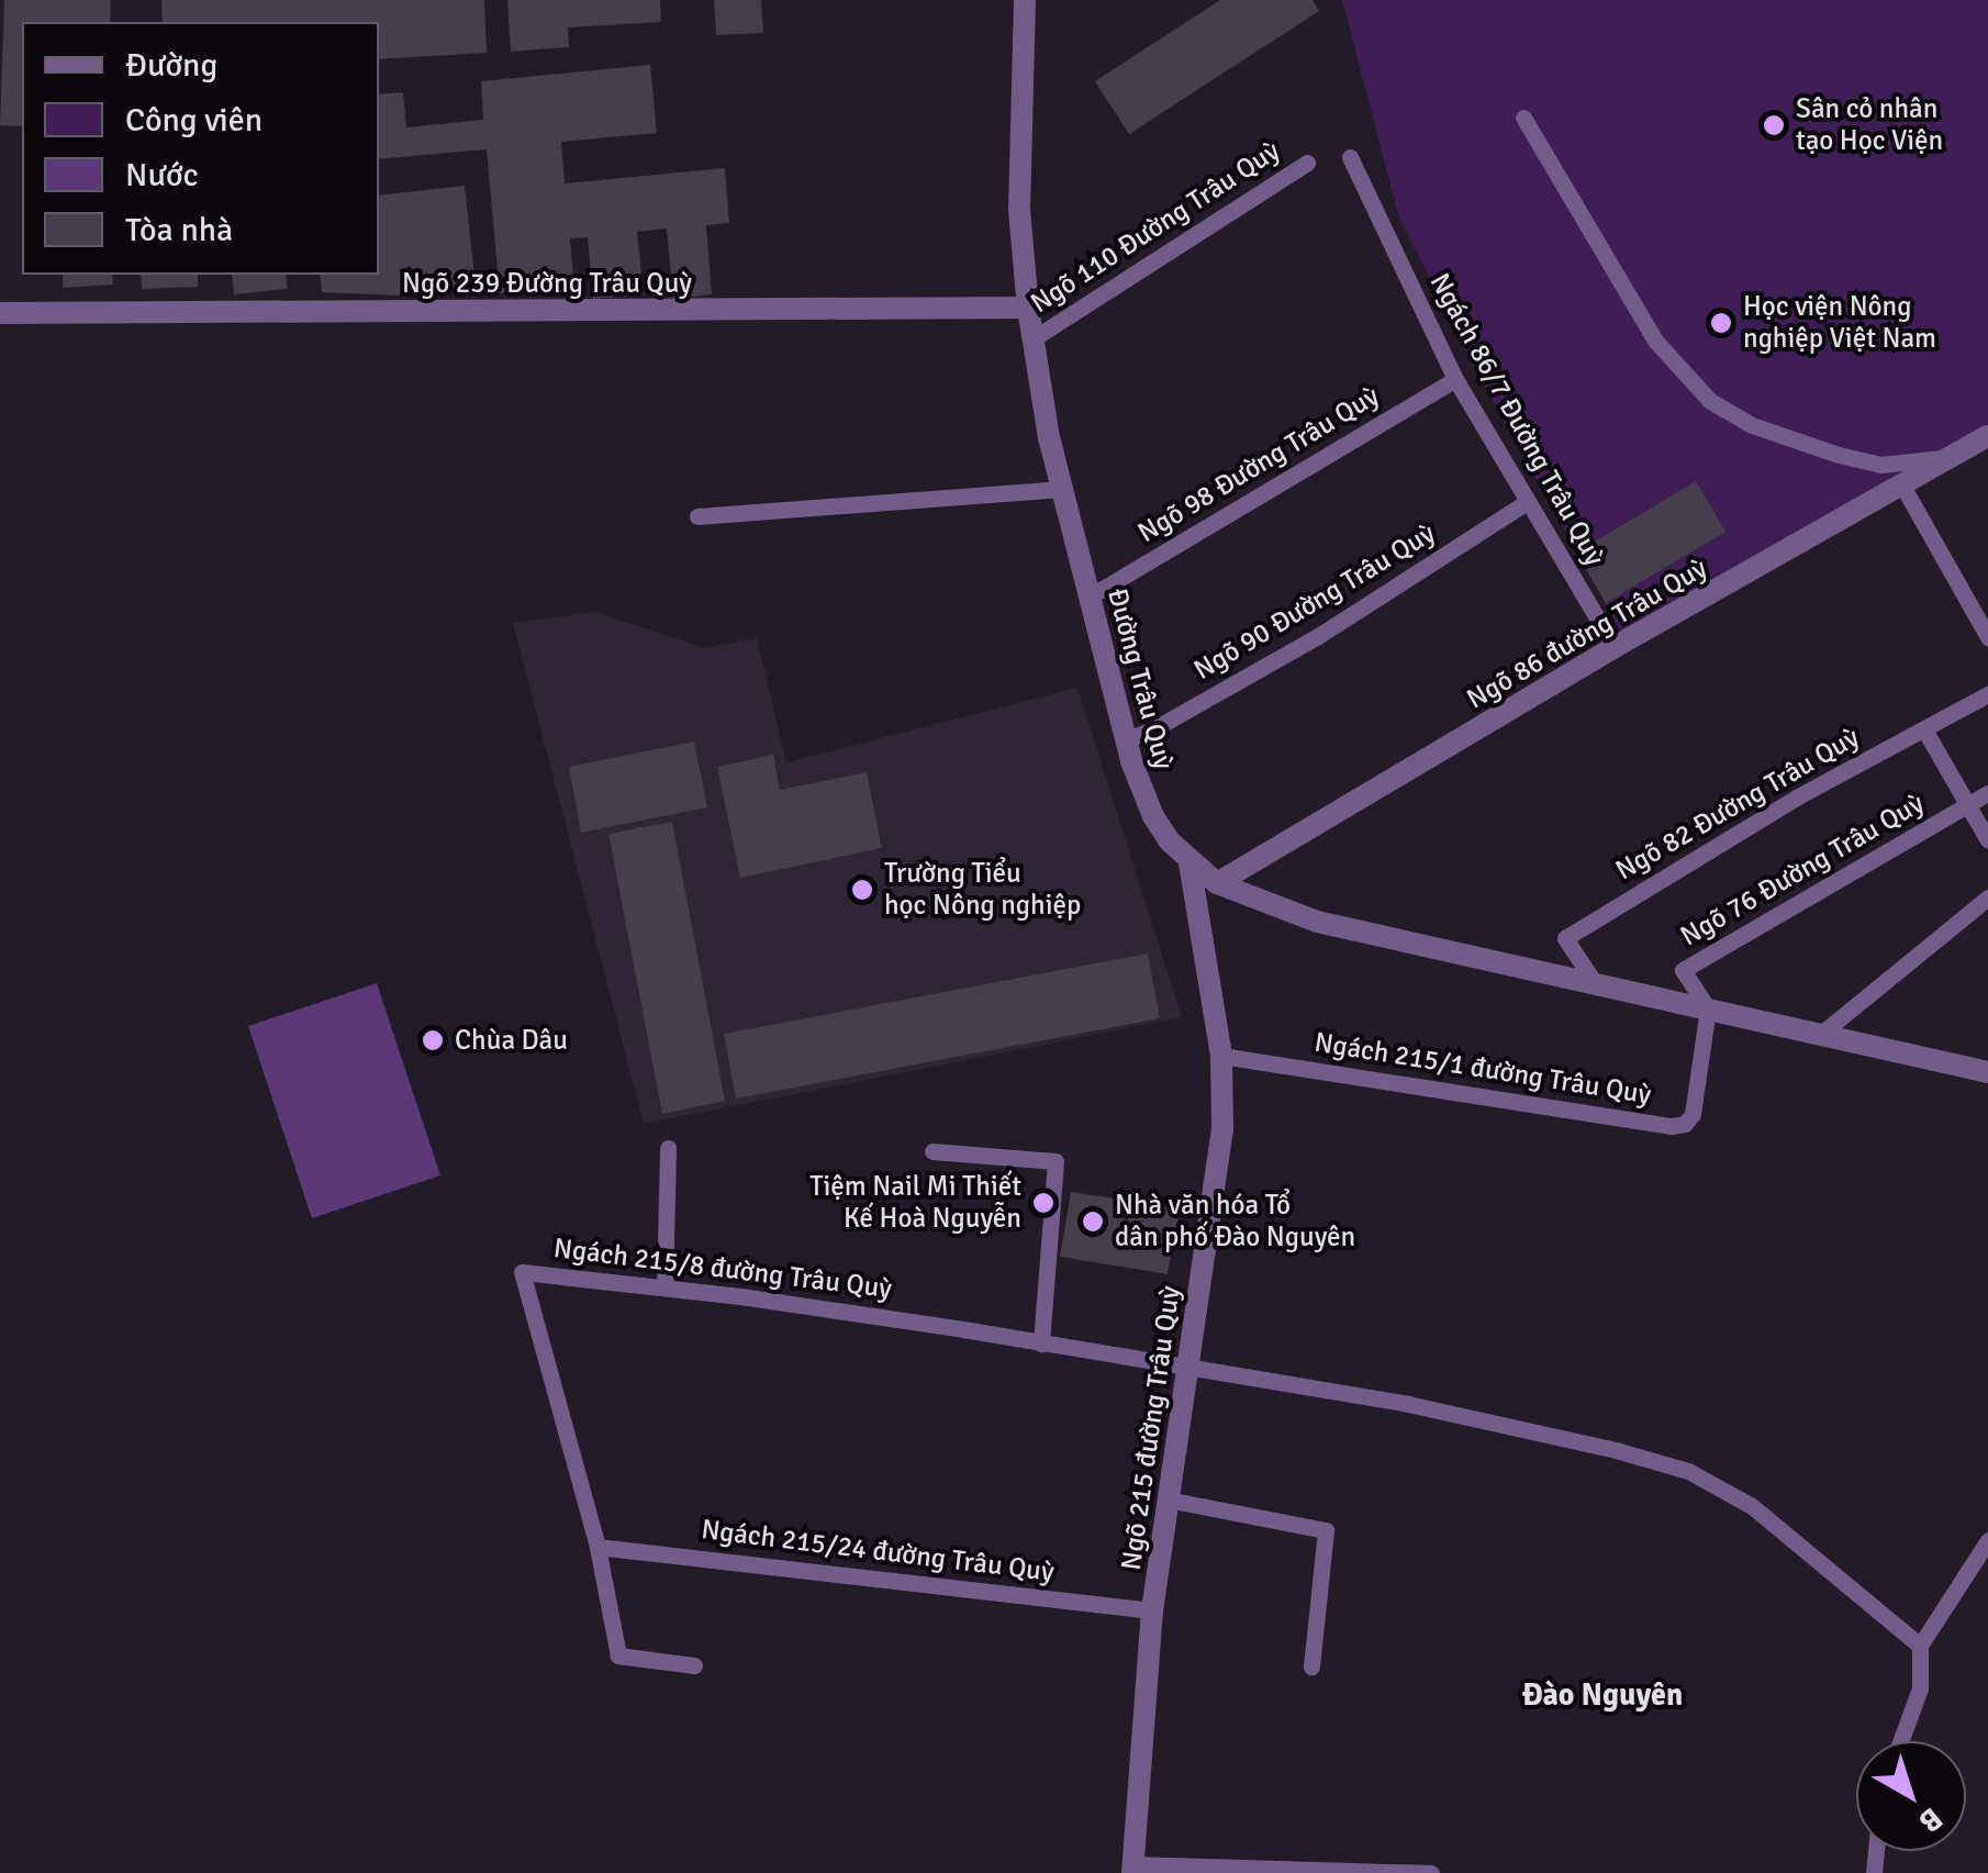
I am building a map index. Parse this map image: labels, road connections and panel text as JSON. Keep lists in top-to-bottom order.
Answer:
{
  "streets": {
    "street": [
      "Ngõ 239 Đường Trâu Quỳ",
      "Ngõ 86 đường Trâu Quỳ",
      "Đường Trâu Quỳ",
      "Ngõ 215 đường Trâu Quỳ"
    ],
    "lane": [
      "Ngõ 110 Đường Trâu Quỳ",
      "Ngách 86/7 Đường Trâu Quỳ",
      "Ngõ 98 Đường Trâu Quỳ",
      "Ngõ 90 Đường Trâu Quỳ",
      "Ngõ 82 Đường Trâu Quỳ",
      "Ngõ 76 Đường Trâu Quỳ",
      "Ngách 215/1 đường Trâu Quỳ",
      "Ngách 215/8 đường Trâu Quỳ",
      "Ngách 215/24 đường Trâu Quỳ"
    ]
  },
  "crossings": [
    ["Ngõ 110 Đường Trâu Quỳ", "Đường Trâu Quỳ"],
    ["Ngõ 239 Đường Trâu Quỳ", "Đường Trâu Quỳ"],
    ["Ngách 86/7 Đường Trâu Quỳ", "Ngõ 98 Đường Trâu Quỳ"],
    ["Ngách 86/7 Đường Trâu Quỳ", "Ngõ 90 Đường Trâu Quỳ"],
    ["Ngách 86/7 Đường Trâu Quỳ", "Ngõ 86 đường Trâu Quỳ"],
    ["Ngõ 98 Đường Trâu Quỳ", "Đường Trâu Quỳ"],
    ["Ngõ 90 Đường Trâu Quỳ", "Đường Trâu Quỳ"],
    ["Ngõ 86 đường Trâu Quỳ", "Đường Trâu Quỳ"],
    ["Đường Trâu Quỳ", "Ngõ 82 Đường Trâu Quỳ"],
    ["Đường Trâu Quỳ", "Ngõ 76 Đường Trâu Quỳ"],
    ["Đường Trâu Quỳ", "Ngách 215/1 đường Trâu Quỳ"],
    ["Đường Trâu Quỳ", "Ngõ 215 đường Trâu Quỳ"],
    ["Ngõ 76 Đường Trâu Quỳ", "Ngách 215/1 đường Trâu Quỳ"],
    ["Ngách 215/1 đường Trâu Quỳ", "Ngõ 215 đường Trâu Quỳ"],
    ["Ngách 215/8 đường Trâu Quỳ", "Ngõ 215 đường Trâu Quỳ"],
    ["Ngách 215/8 đường Trâu Quỳ", "Ngách 215/24 đường Trâu Quỳ"],
    ["Ngõ 215 đường Trâu Quỳ", "Ngách 215/24 đường Trâu Quỳ"]
  ],
  "districts": ["Đào Nguyên"],
  "places": [
    "Sân cỏ nhân tạo Học Viện",
    "Học viện Nông nghiệp Việt Nam",
    "Trường Tiểu học Nông nghiệp",
    "Chùa Dâu",
    "Tiệm Nail Mi Thiết Kế Hoà Nguyễn",
    "Nhà văn hóa Tổ dân phố Đào Nguyên"
  ],
  "legend": [
    "Đường",
    "Công viên",
    "Nước",
    "Tòa nhà"
  ],
  "north": "bottom right"
}
